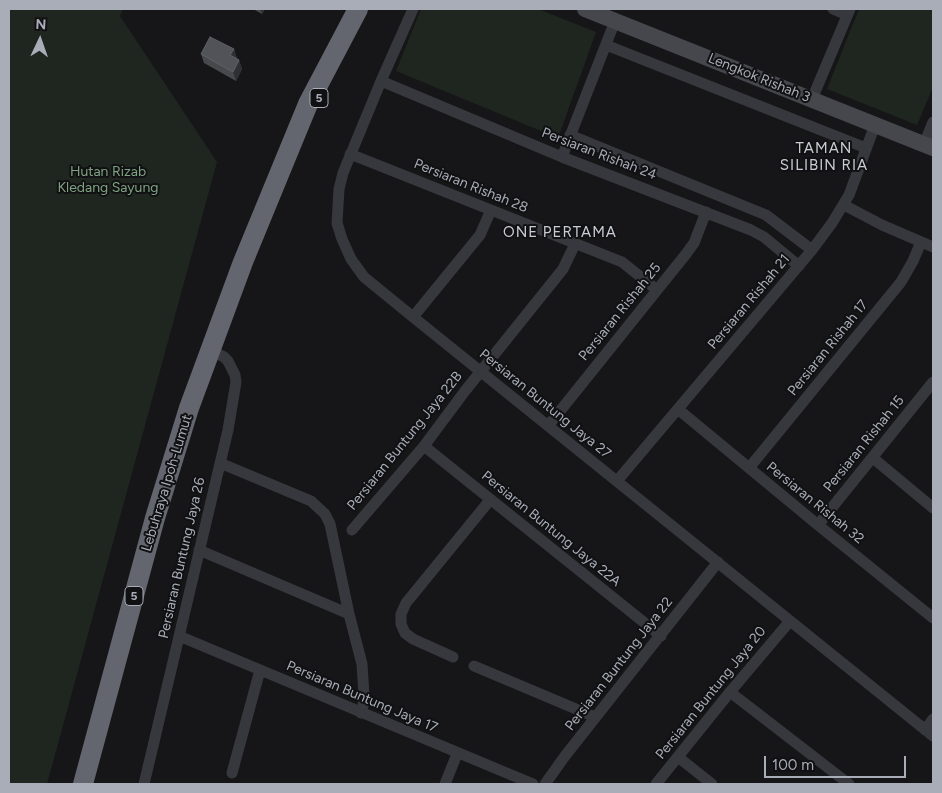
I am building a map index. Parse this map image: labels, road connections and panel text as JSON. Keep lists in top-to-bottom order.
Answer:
{
  "streets": {
    "highway": ["5", "Lebuhraya Ipoh-Lumut"],
    "street": [
      "Lengkok Rishah 3",
      "Persiaran Rishah 24",
      "Persiaran Rishah 28",
      "Persiaran Rishah 21",
      "Persiaran Rishah 25",
      "Persiaran Rishah 17",
      "Persiaran Buntung Jaya 27",
      "Persiaran Buntung Jaya 22B",
      "Persiaran Rishah 15",
      "Persiaran Rishah 32",
      "Persiaran Buntung Jaya 22A",
      "Persiaran Buntung Jaya 26",
      "Persiaran Buntung Jaya 22",
      "Persiaran Buntung Jaya 20",
      "Persiaran Buntung Jaya 17"
    ]
  },
  "crossings": [
    ["Lengkok Rishah 3", "Persiaran Rishah 21"],
    ["Persiaran Rishah 24", "Persiaran Rishah 21"],
    ["Persiaran Rishah 24", "Persiaran Rishah 25"],
    ["Persiaran Rishah 24", "Persiaran Buntung Jaya 27"],
    ["Persiaran Rishah 28", "Persiaran Rishah 25"],
    ["Persiaran Rishah 28", "Persiaran Buntung Jaya 27"],
    ["Persiaran Rishah 28", "Persiaran Buntung Jaya 22B"],
    ["Persiaran Rishah 21", "Persiaran Buntung Jaya 27"],
    ["Persiaran Rishah 21", "Persiaran Rishah 32"],
    ["Persiaran Rishah 25", "Persiaran Buntung Jaya 27"],
    ["Persiaran Rishah 17", "Persiaran Rishah 32"],
    ["Persiaran Buntung Jaya 27", "Persiaran Buntung Jaya 22B"],
    ["Persiaran Buntung Jaya 27", "Persiaran Buntung Jaya 22"],
    ["Persiaran Buntung Jaya 27", "Persiaran Buntung Jaya 20"],
    ["Persiaran Buntung Jaya 22B", "Persiaran Buntung Jaya 22A"],
    ["Persiaran Rishah 15", "Persiaran Rishah 32"],
    ["Lebuhraya Ipoh-Lumut", "Persiaran Buntung Jaya 26"],
    ["Persiaran Buntung Jaya 22A", "Persiaran Buntung Jaya 22"],
    ["Persiaran Buntung Jaya 26", "Persiaran Buntung Jaya 17"]
  ],
  "districts": ["TAMAN SILIBIN RIA", "ONE PERTAMA"],
  "parks": ["Hutan Rizab Kledang Sayung"],
  "scale_bar": "100 m",
  "north": "top"
}
